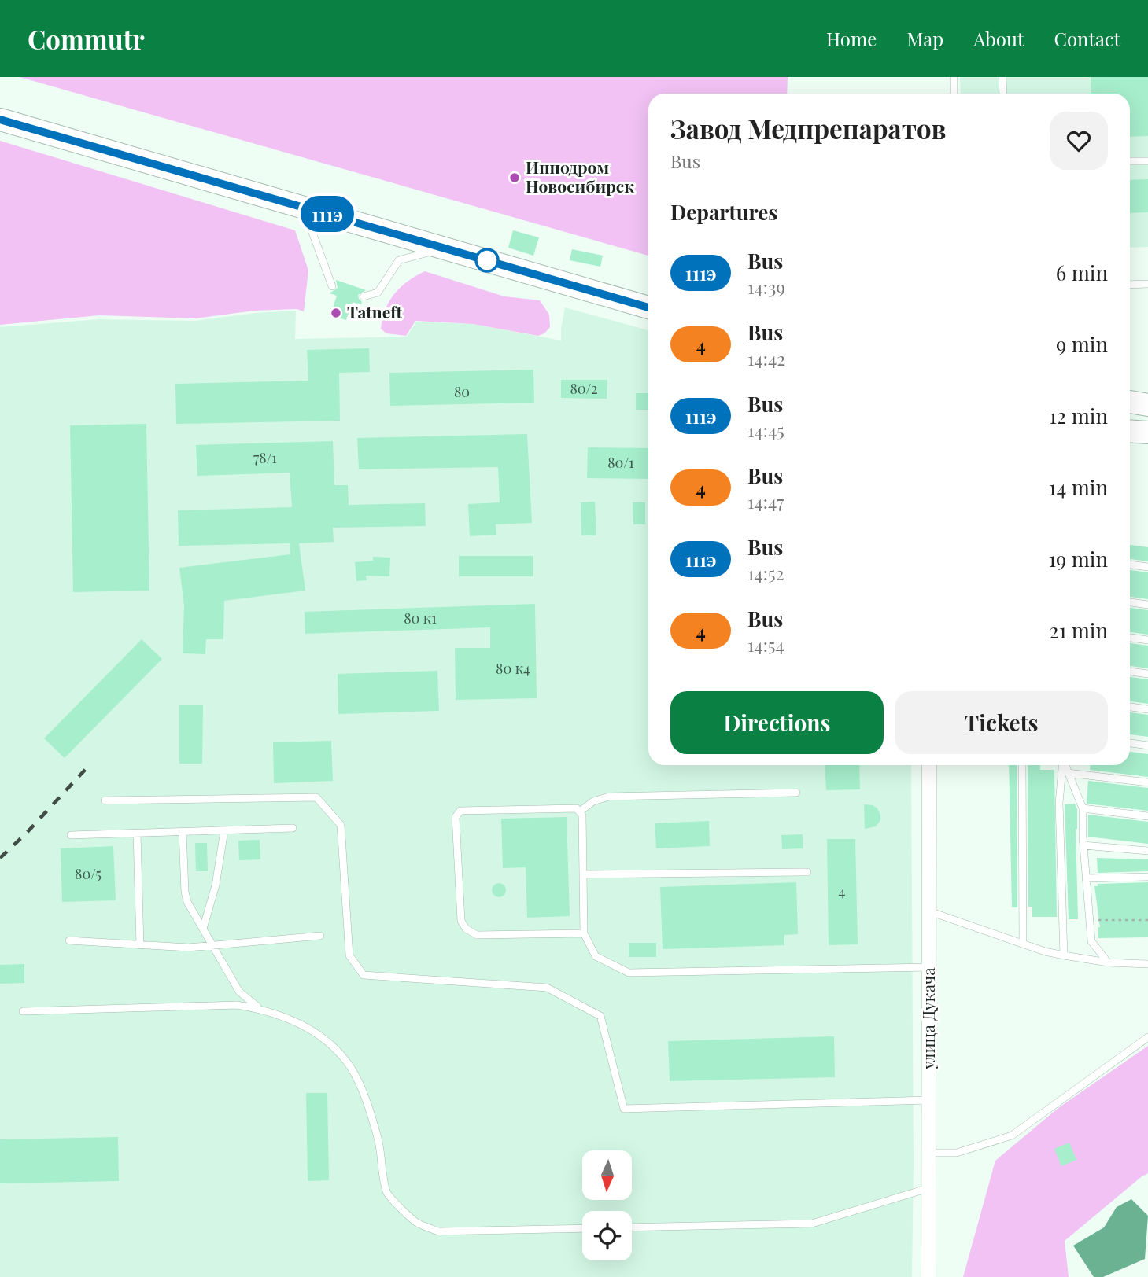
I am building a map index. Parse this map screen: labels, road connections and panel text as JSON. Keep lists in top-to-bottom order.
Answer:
{
  "streets": {
    "street": ["улица Дукача"]
  },
  "places": ["Ипподром Новосибирск", "Tatneft"],
  "lines": ["bus line 111э"],
  "house_numbers": [
    "80/2",
    "80",
    "78/1",
    "80/1",
    "80 к1",
    "80 к4",
    "80/5",
    "4"
  ],
  "north": "bottom",
  "page": {
    "header": "Commutr",
    "nav": [
      "Home",
      "Map",
      "About",
      "Contact"
    ],
    "on_map": "111э",
    "heading": [
      ["Завод Медпрепаратов", "Bus"],
      "Departures"
    ],
    "list": [
      {
        "mark": "111э",
        "name": "Bus",
        "note": "14:39",
        "value": "6 min"
      },
      {
        "mark": "4",
        "name": "Bus",
        "note": "14:42",
        "value": "9 min"
      },
      {
        "mark": "111э",
        "name": "Bus",
        "note": "14:45",
        "value": "12 min"
      },
      {
        "mark": "4",
        "name": "Bus",
        "note": "14:47",
        "value": "14 min"
      },
      {
        "mark": "111э",
        "name": "Bus",
        "note": "14:52",
        "value": "19 min"
      },
      {
        "mark": "4",
        "name": "Bus",
        "note": "14:54",
        "value": "21 min"
      }
    ],
    "buttons": ["Directions", "Tickets"]
  }
}
